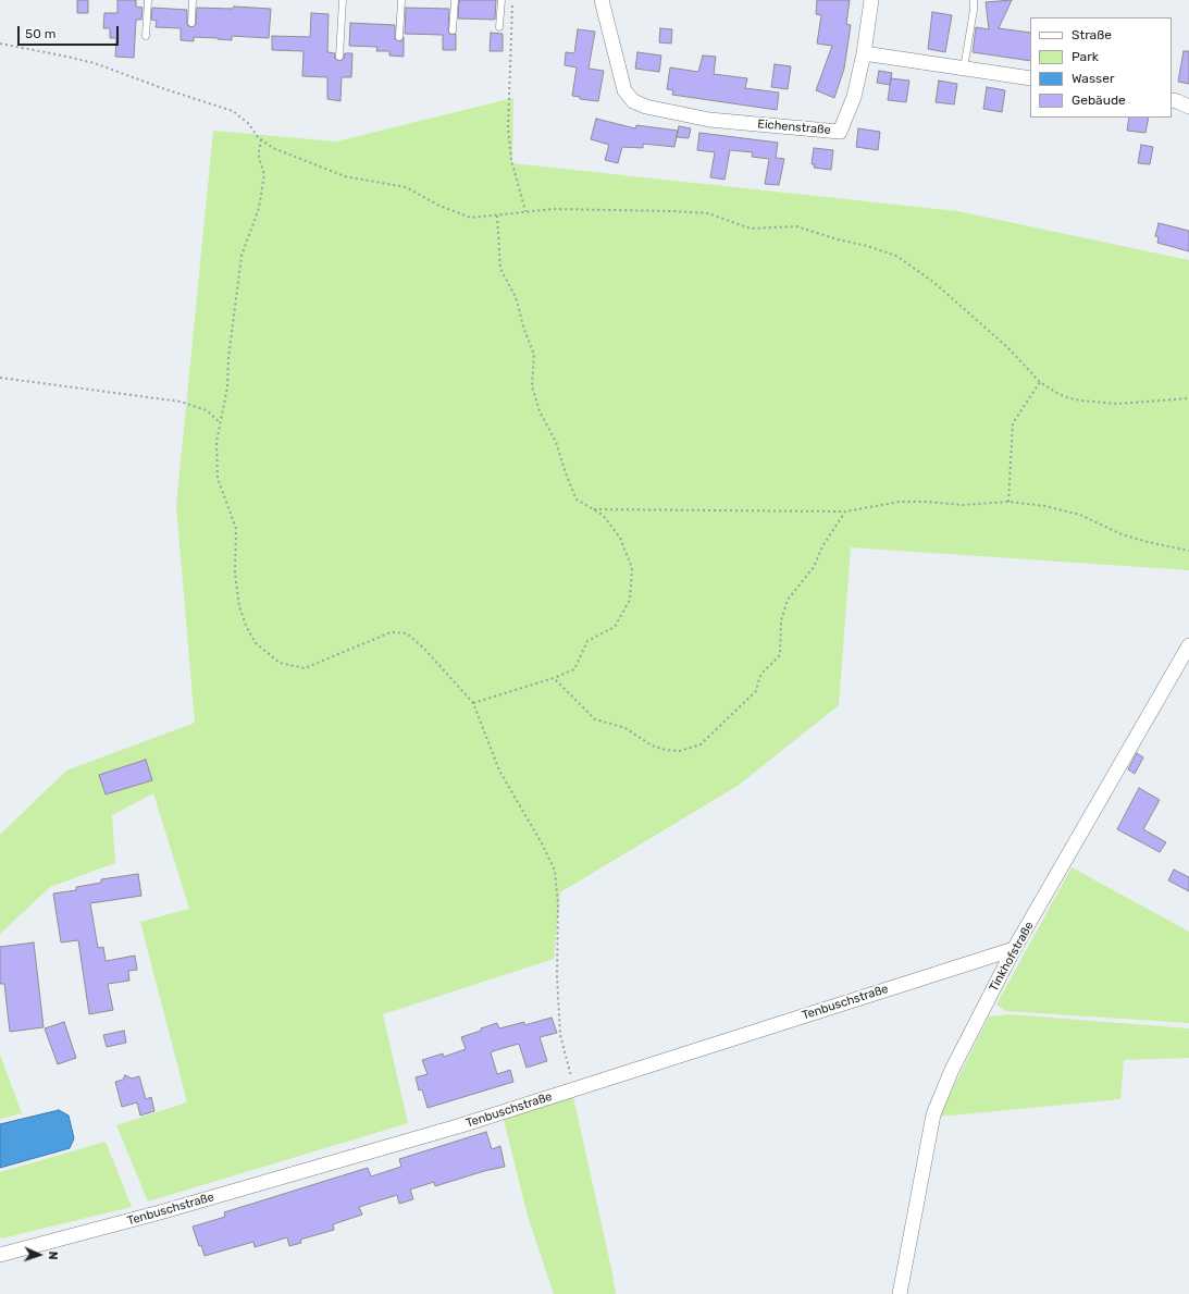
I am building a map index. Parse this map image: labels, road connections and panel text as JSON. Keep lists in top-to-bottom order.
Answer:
{
  "streets": {
    "street": ["Eichenstraße", "Tinkhofstraße", "Tenbuschstraße"]
  },
  "crossings": [
    ["Tinkhofstraße", "Tenbuschstraße"]
  ],
  "legend": [
    "Straße",
    "Park",
    "Wasser",
    "Gebäude"
  ],
  "scale_bar": "50 m",
  "north": "right"
}
